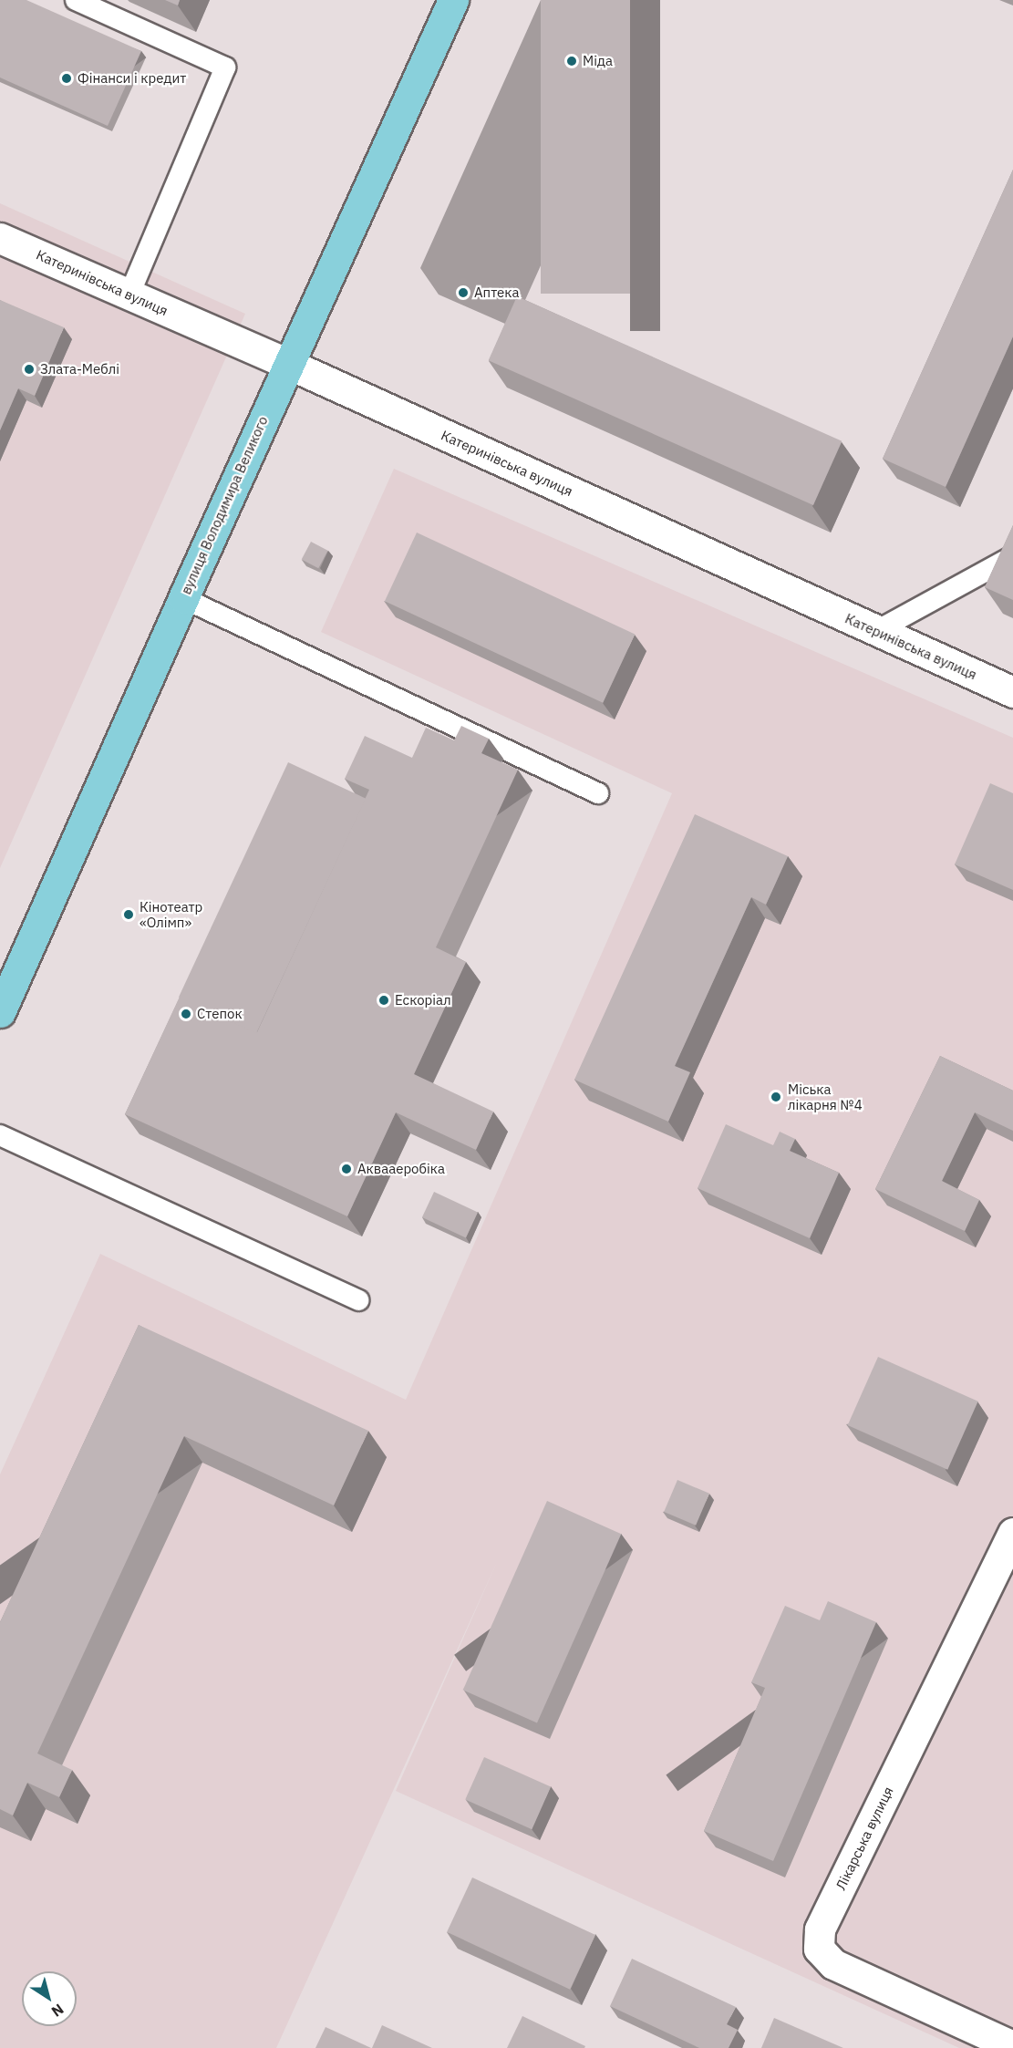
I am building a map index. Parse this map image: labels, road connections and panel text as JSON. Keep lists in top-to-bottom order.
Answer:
{
  "streets": {
    "main road": ["вулиця Володимира Великого"],
    "street": ["Катеринівська вулиця", "Лікарська вулиця"]
  },
  "crossings": [
    ["Катеринівська вулиця", "вулиця Володимира Великого"]
  ],
  "places": [
    "Міда",
    "Фінанси і кредит",
    "Аптека",
    "Злата-Меблі",
    "Кінотеатр «Олімп»",
    "Ескоріал",
    "Степок",
    "Міська лікарня №4",
    "Аквааеробіка"
  ],
  "north": "bottom right"
}
